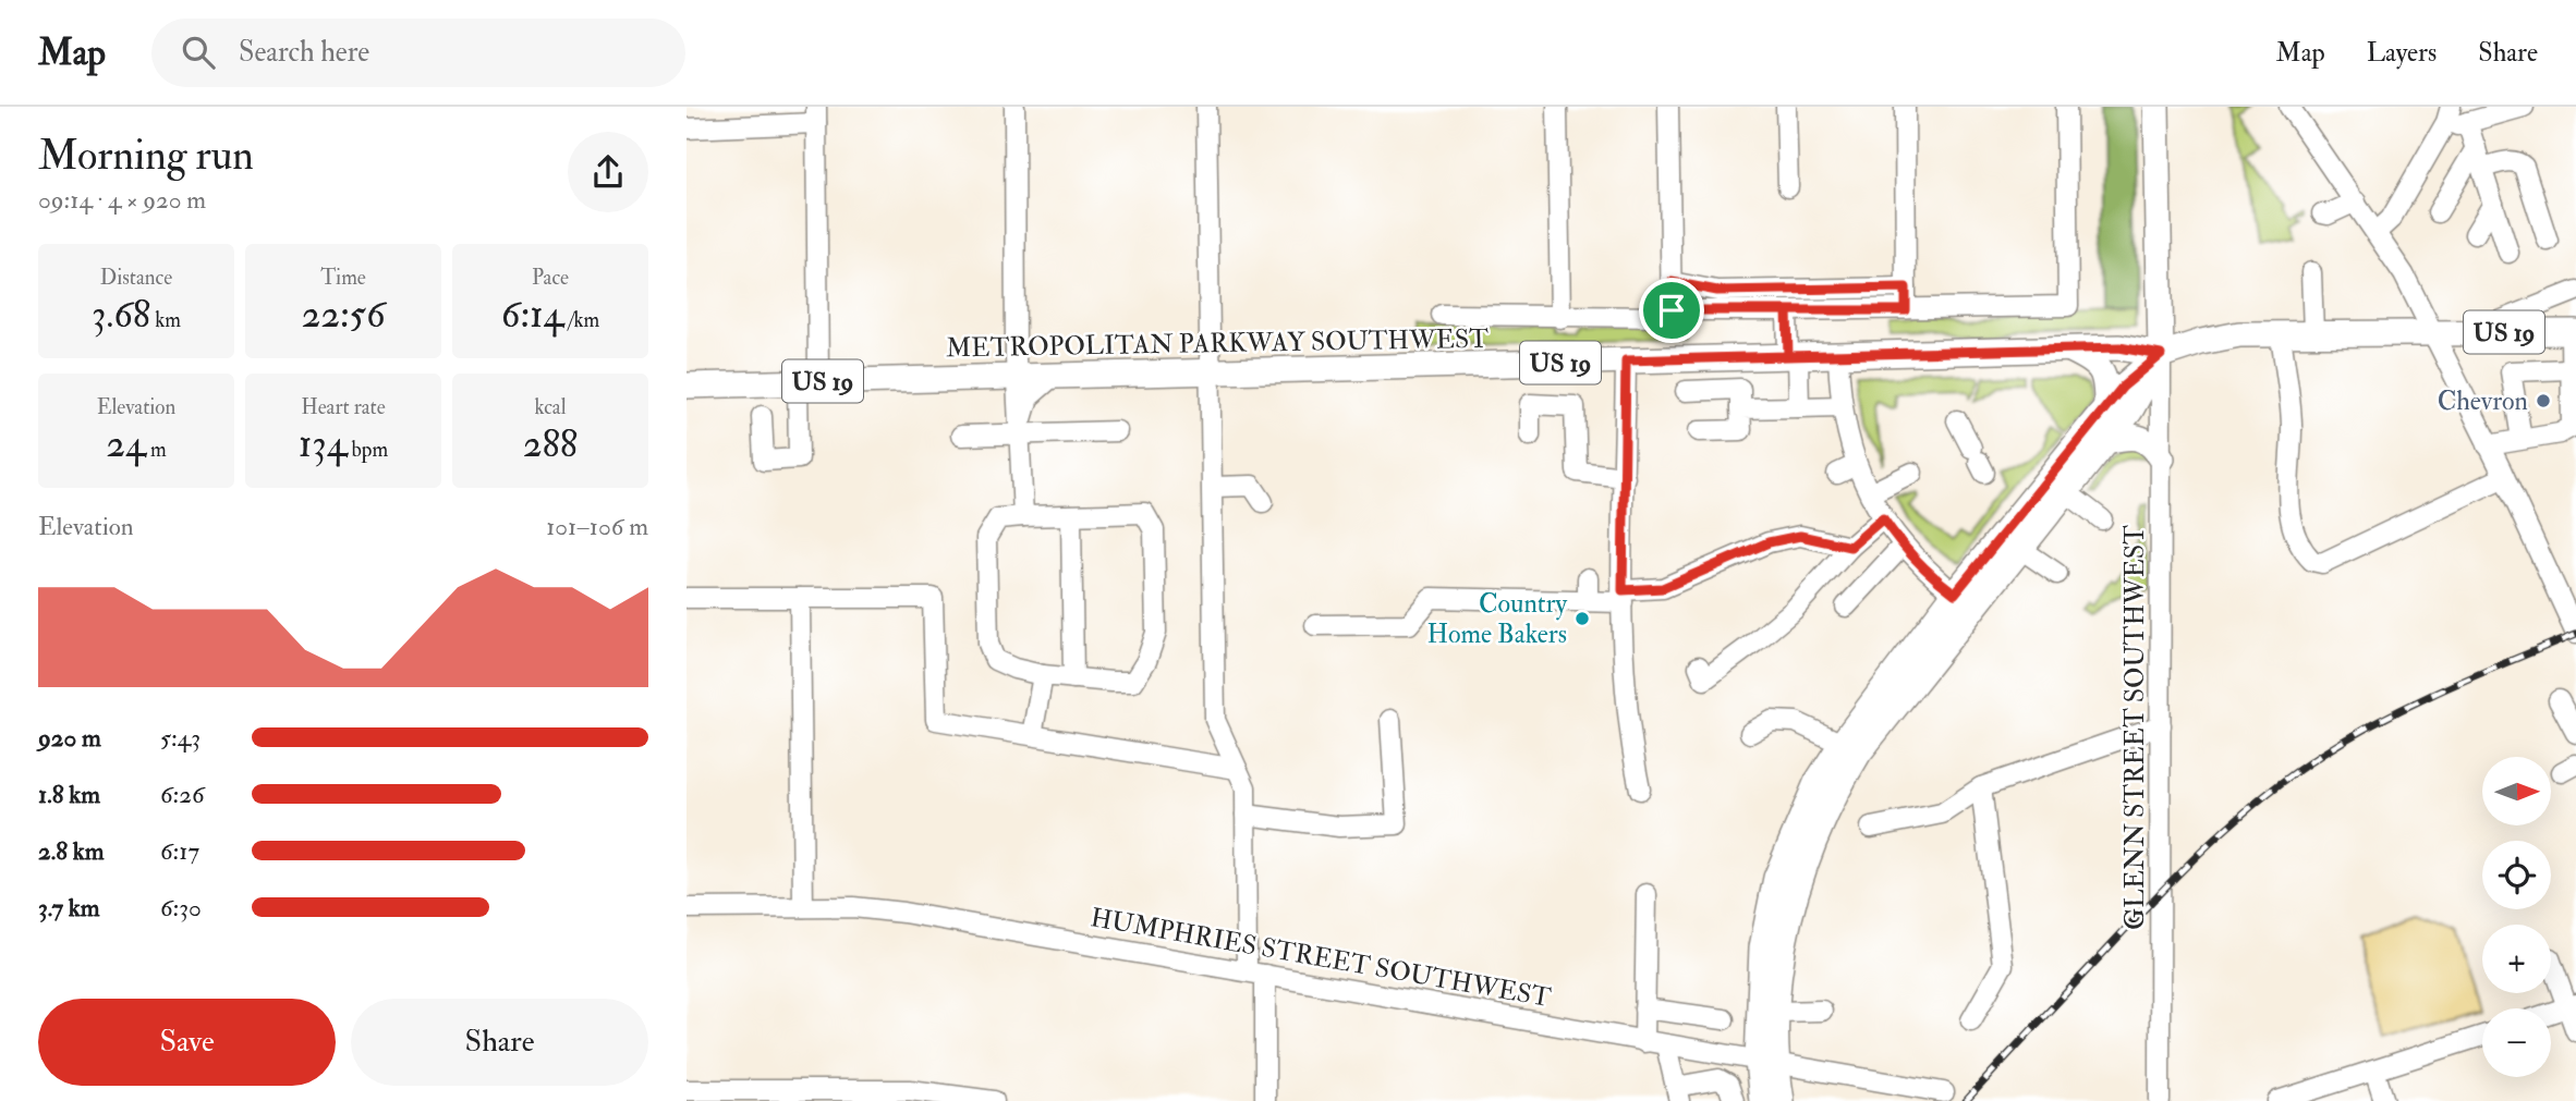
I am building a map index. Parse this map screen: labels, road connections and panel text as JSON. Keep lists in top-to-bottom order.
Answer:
{
  "streets": {
    "main road": ["US 19", "METROPOLITAN PARKWAY SOUTHWEST"],
    "street": ["GLENN STREET SOUTHWEST", "HUMPHRIES STREET SOUTHWEST"]
  },
  "crossings": [
    ["US 19", "METROPOLITAN PARKWAY SOUTHWEST"],
    ["METROPOLITAN PARKWAY SOUTHWEST", "GLENN STREET SOUTHWEST"]
  ],
  "places": ["Chevron", "Country Home Bakers"],
  "north": "right",
  "page": {
    "header": "Map",
    "search": "Search here",
    "nav": ["Map", "Layers", "Share"],
    "heading": ["Morning run", "09:14 · 4 × 920 m"],
    "stats": [
      ["Distance", "3.68 km"],
      ["Time", "22:56"],
      ["Pace", "6:14 /km"],
      ["Elevation", "24 m"],
      ["Heart rate", "134 bpm"],
      ["kcal", "288"]
    ],
    "chart": ["Elevation", "101–106 m"],
    "list": [
      {
        "name": "920 m",
        "note": "5:43"
      },
      {
        "name": "1.8 km",
        "note": "6:26"
      },
      {
        "name": "2.8 km",
        "note": "6:17"
      },
      {
        "name": "3.7 km",
        "note": "6:30"
      }
    ],
    "map_buttons": ["+", "−"],
    "buttons": ["Save", "Share"]
  }
}
